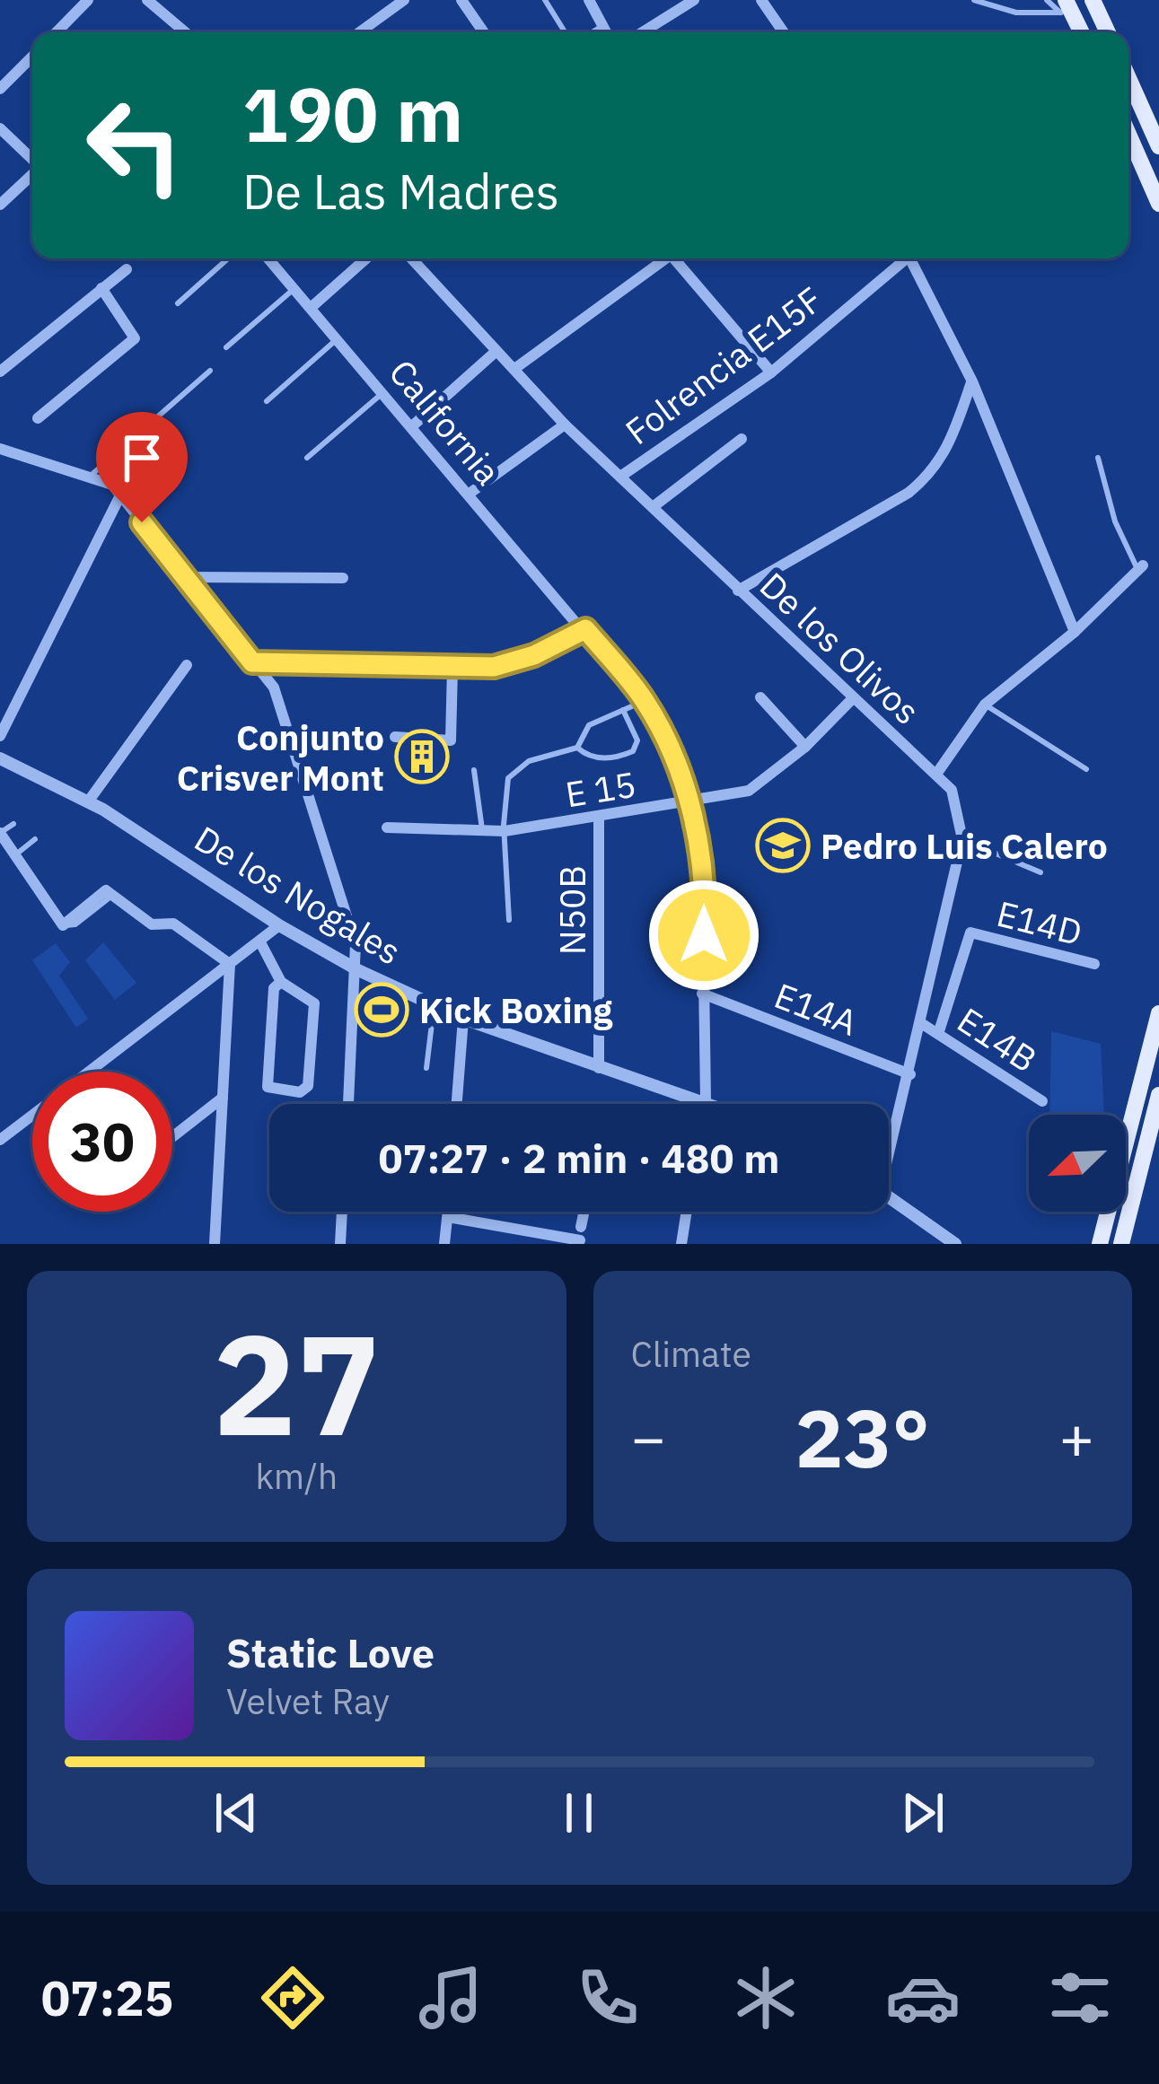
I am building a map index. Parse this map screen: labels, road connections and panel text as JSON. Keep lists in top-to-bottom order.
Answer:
{
  "streets": {
    "street": [
      "Folrencia E15F",
      "California",
      "De los Olivos",
      "E 15",
      "De los Nogales",
      "N50B",
      "E14D",
      "E14A",
      "E14B"
    ]
  },
  "crossings": [
    ["Folrencia E15F", "De los Olivos"],
    ["California", "E 15"],
    ["California", "De los Nogales"],
    ["California", "E14A"],
    ["De los Olivos", "E 15"],
    ["De los Olivos", "E14A"],
    ["De los Olivos", "E14B"],
    ["E 15", "N50B"],
    ["De los Nogales", "N50B"],
    ["E14D", "E14B"]
  ],
  "places": {
    "building": ["Conjunto Crisver Mont"],
    "school or university": ["Pedro Luis Calero"],
    "sports": ["Kick Boxing"]
  },
  "north": "bottom left",
  "page": {
    "turn": ["190 m", "De Las Madres"],
    "limit": "30",
    "trip": "07:27 · 2 min · 480 m",
    "tile": [
      ["27", "km/h"],
      "Climate"
    ],
    "heat": ["−", "23°", "+"],
    "song": ["Static Love", "Velvet Ray"],
    "tabs": "07:25"
  }
}
